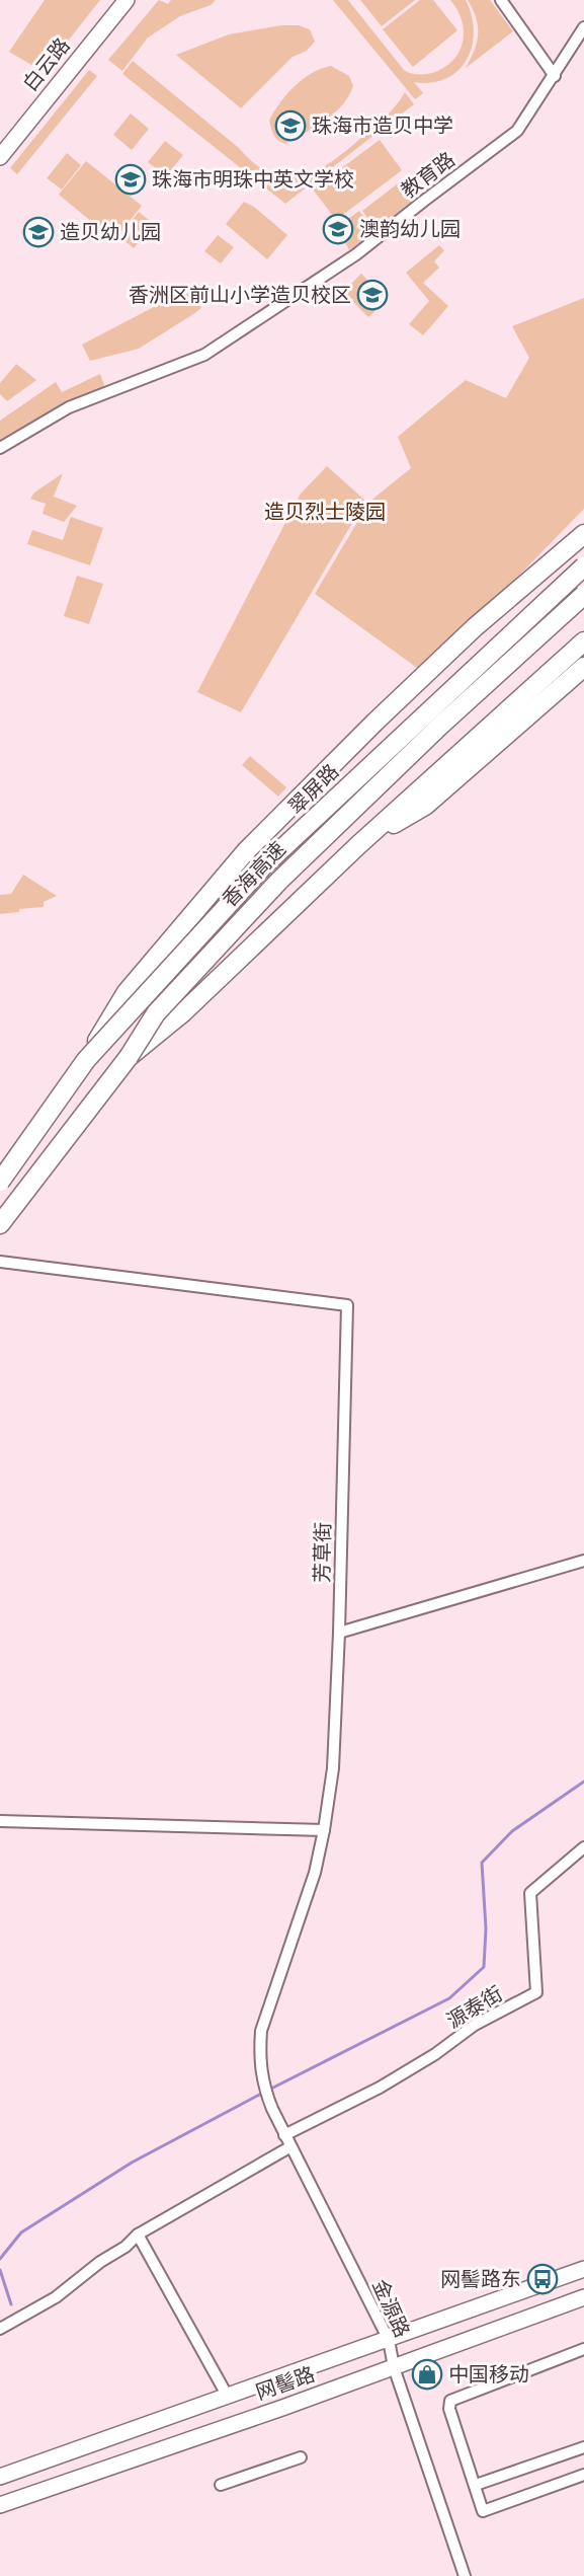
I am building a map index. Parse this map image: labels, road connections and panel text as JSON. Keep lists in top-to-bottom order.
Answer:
{
  "streets": {
    "highway": ["香海高速"],
    "main road": ["白云路", "翠屏路", "网髻路"],
    "street": [
      "教育路",
      "芳草街",
      "源泰街",
      "金源路"
    ]
  },
  "crossings": [
    ["翠屏路", "香海高速"],
    ["芳草街", "源泰街"],
    ["芳草街", "金源路"],
    ["源泰街", "金源路"],
    ["金源路", "网髻路"]
  ],
  "parks": ["造贝烈士陵园"],
  "places": {
    "school or university": [
      "珠海市造贝中学",
      "珠海市明珠中英文学校",
      "澳韵幼儿园",
      "造贝幼儿园",
      "香洲区前山小学造贝校区"
    ],
    "bus stop": ["网髻路东"],
    "shop": ["中国移动"]
  }
}
